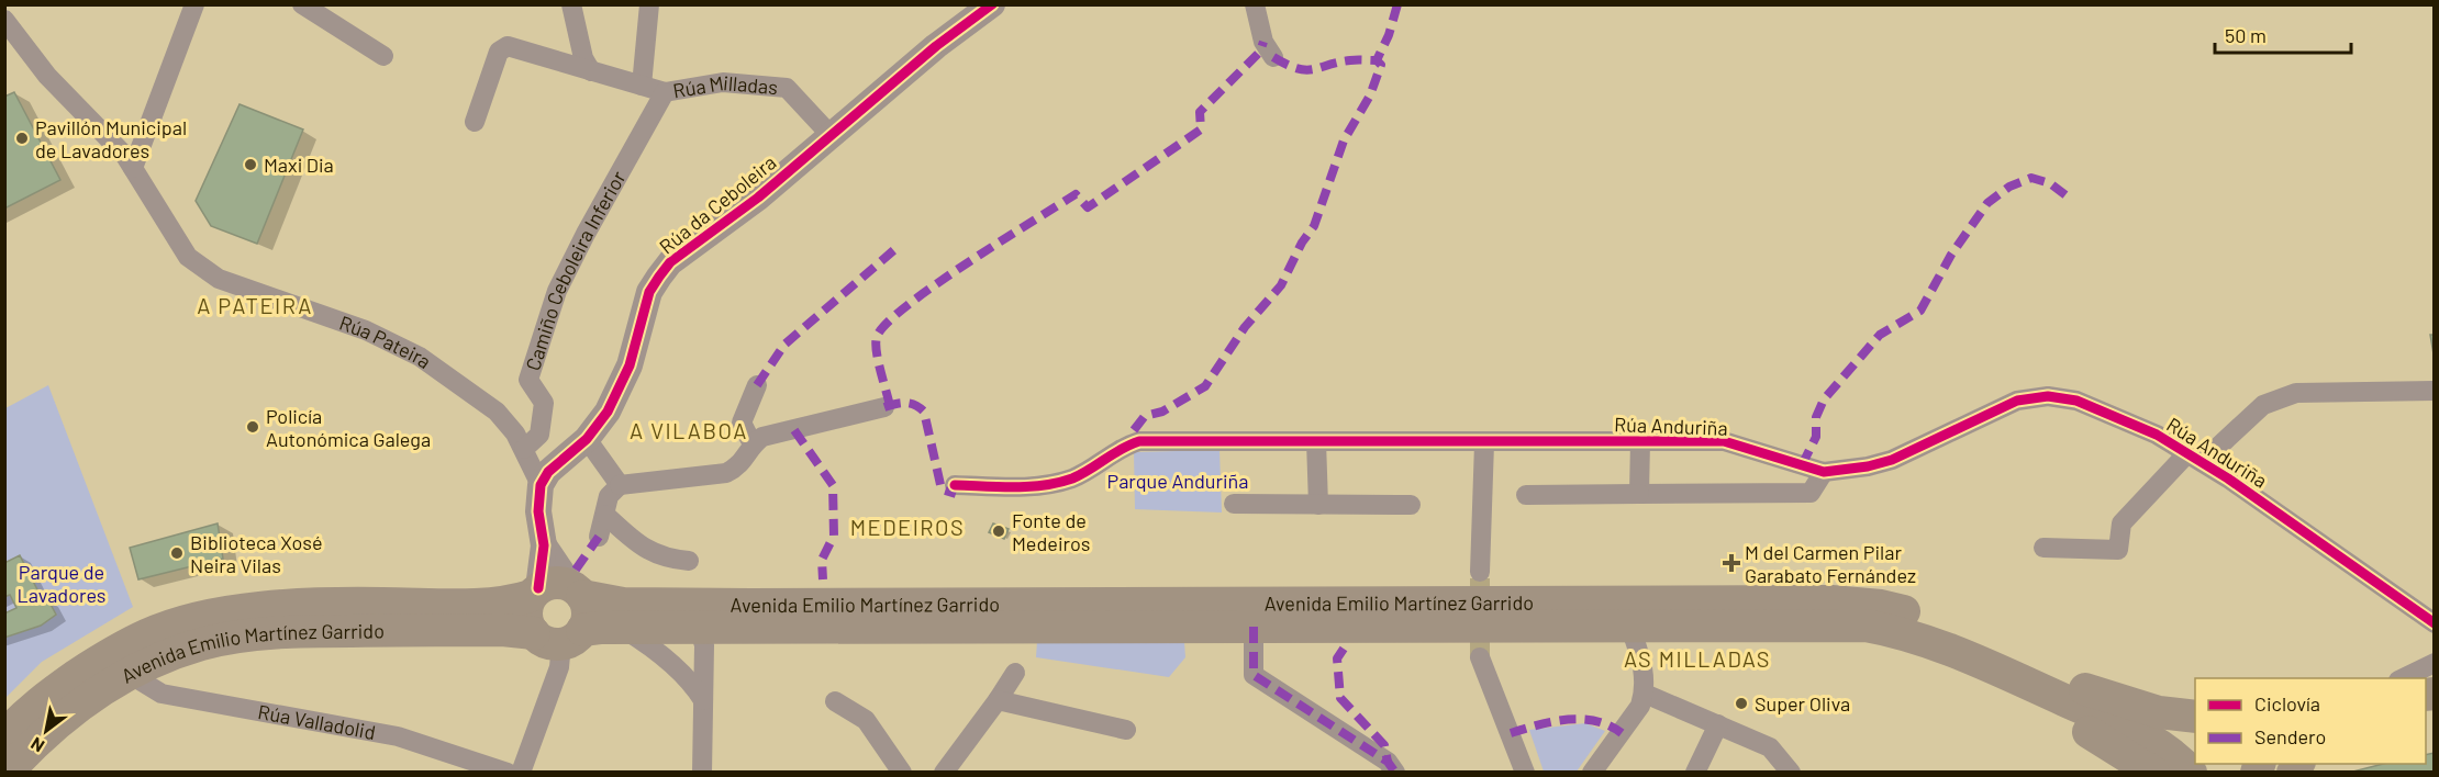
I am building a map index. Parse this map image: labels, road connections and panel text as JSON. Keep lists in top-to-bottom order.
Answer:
{
  "streets": {
    "main road": ["Avenida Emilio Martínez Garrido"],
    "street": [
      "Rúa Milladas",
      "Rúa da Ceboleira",
      "Camiño Ceboleira Inferior",
      "Rúa Pateira",
      "Rúa Anduriña",
      "Rúa Valladolid"
    ]
  },
  "crossings": [
    ["Rúa Milladas", "Rúa da Ceboleira"],
    ["Rúa Milladas", "Camiño Ceboleira Inferior"],
    ["Rúa da Ceboleira", "Rúa Pateira"],
    ["Camiño Ceboleira Inferior", "Rúa Pateira"],
    ["Rúa Pateira", "Avenida Emilio Martínez Garrido"],
    ["Avenida Emilio Martínez Garrido", "Rúa Valladolid"]
  ],
  "districts": [
    "A PATEIRA",
    "A VILABOA",
    "MEDEIROS",
    "AS MILLADAS"
  ],
  "parks": ["Parque Anduriña", "Parque de Lavadores"],
  "places": {
    "other": [
      "Pavillón Municipal de Lavadores",
      "Maxi Dia",
      "Policía Autonómica Galega",
      "Fonte de Medeiros",
      "Biblioteca Xosé Neira Vilas",
      "Super Oliva"
    ],
    "health": ["M del Carmen Pilar Garabato Fernández"]
  },
  "legend": ["Ciclovía", "Sendero"],
  "scale_bar": "50 m",
  "north": "bottom left"
}
